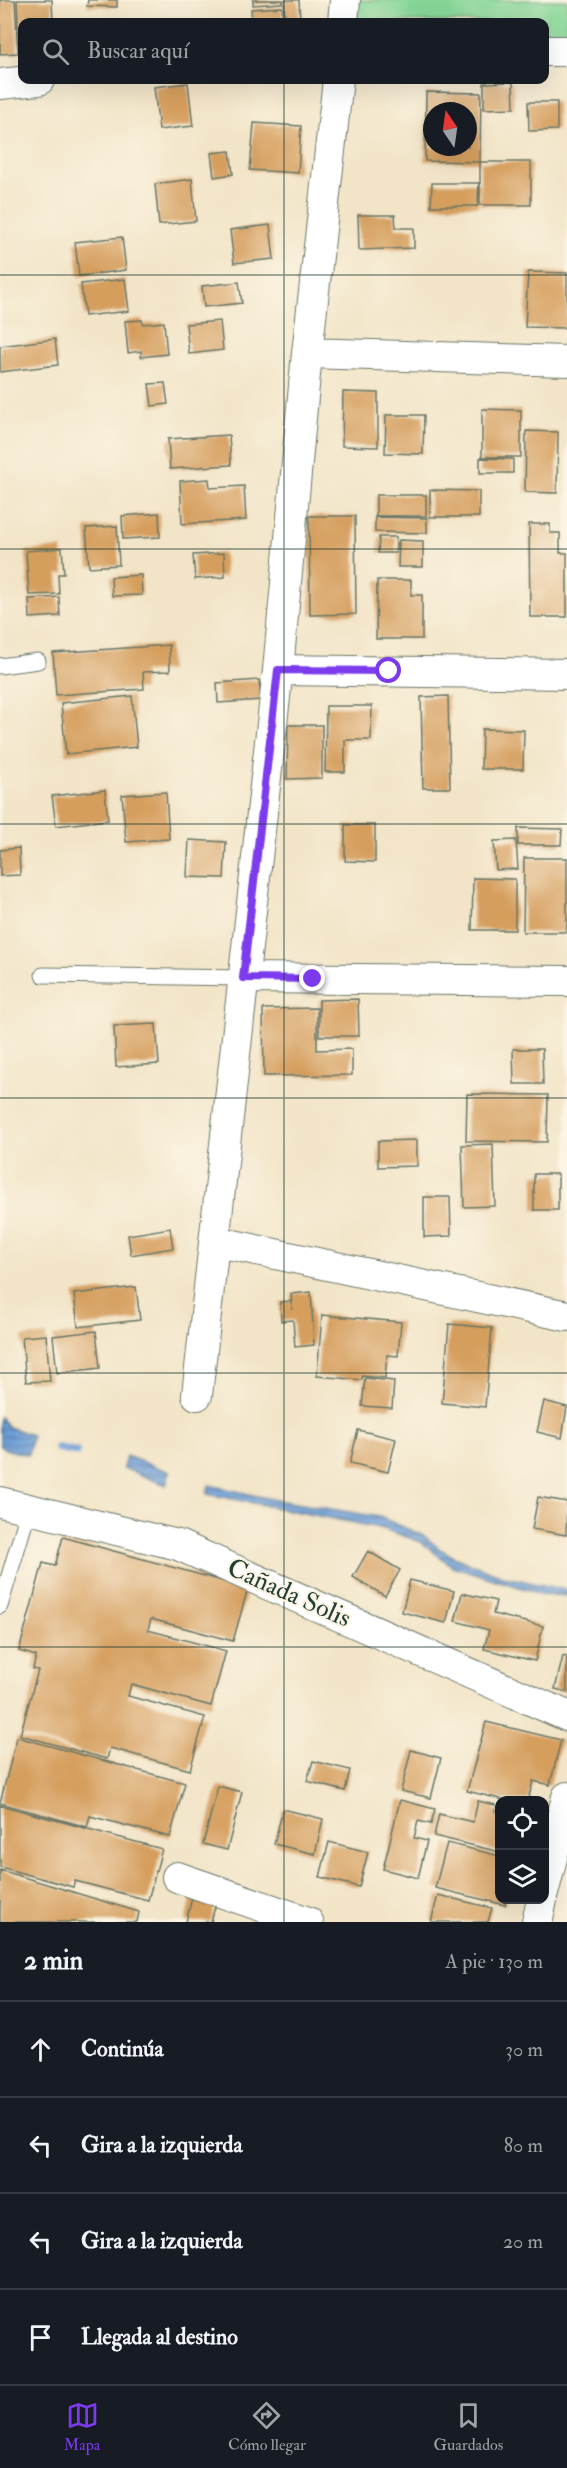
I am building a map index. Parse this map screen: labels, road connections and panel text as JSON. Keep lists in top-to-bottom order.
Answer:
{
  "streets": {
    "street": ["Cañada Solis"]
  },
  "north": "top",
  "page": {
    "search": "Buscar aquí",
    "heading": ["2 min", "A pie · 130 m"],
    "list": [
      ["Continúa", "30 m"],
      ["Gira a la izquierda", "80 m"],
      ["Gira a la izquierda", "20 m"],
      "Llegada al destino"
    ],
    "nav": ["Mapa", "Cómo llegar", "Guardados"]
  }
}
